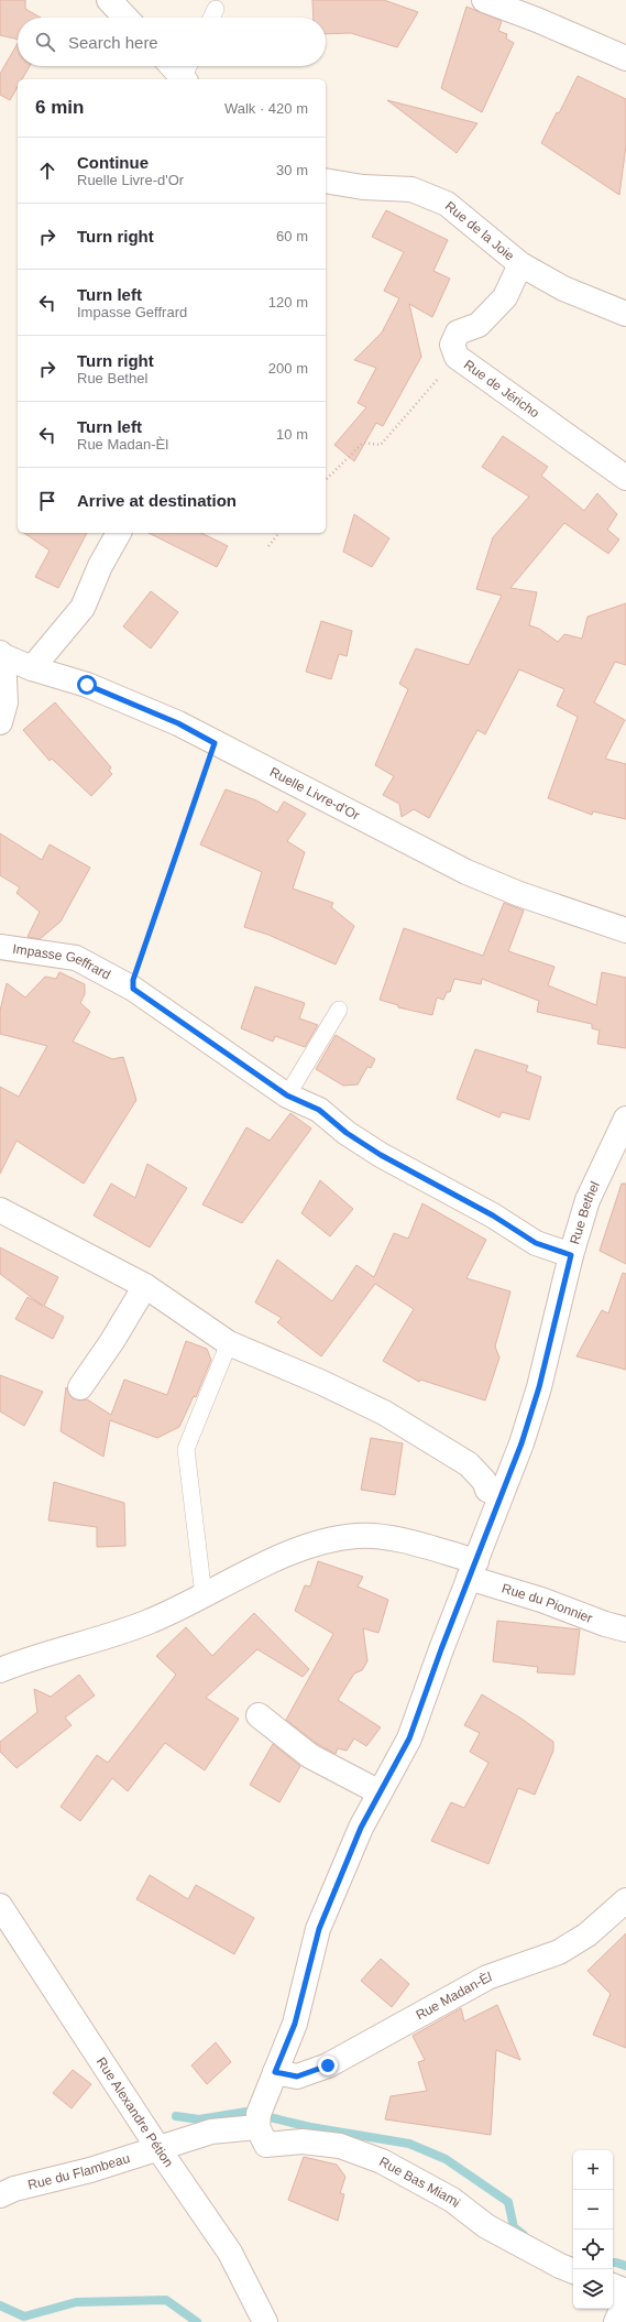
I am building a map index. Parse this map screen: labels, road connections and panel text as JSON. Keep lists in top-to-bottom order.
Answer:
{
  "streets": {
    "street": [
      "Rue de la Joie",
      "Rue de Jéricho",
      "Ruelle Livre-d'Or",
      "Impasse Geffrard",
      "Rue Bethel",
      "Rue du Pionnier",
      "Rue Madan-Èl",
      "Rue Alexandre Pétion",
      "Rue du Flambeau",
      "Rue Bas Miami"
    ]
  },
  "crossings": [
    ["Rue de la Joie", "Rue de Jéricho"],
    ["Impasse Geffrard", "Rue Bethel"],
    ["Rue Bethel", "Rue du Pionnier"],
    ["Rue Bethel", "Rue Madan-Èl"],
    ["Rue Bethel", "Rue du Flambeau"],
    ["Rue Bethel", "Rue Bas Miami"],
    ["Rue Alexandre Pétion", "Rue du Flambeau"],
    ["Rue du Flambeau", "Rue Bas Miami"]
  ],
  "page": {
    "search": "Search here",
    "heading": ["6 min", "Walk · 420 m"],
    "list": [
      ["Continue", "Ruelle Livre-d'Or", "30 m"],
      ["Turn right", "60 m"],
      ["Turn left", "Impasse Geffrard", "120 m"],
      ["Turn right", "Rue Bethel", "200 m"],
      ["Turn left", "Rue Madan-Èl", "10 m"],
      "Arrive at destination"
    ],
    "map_buttons": ["+", "−"]
  }
}
